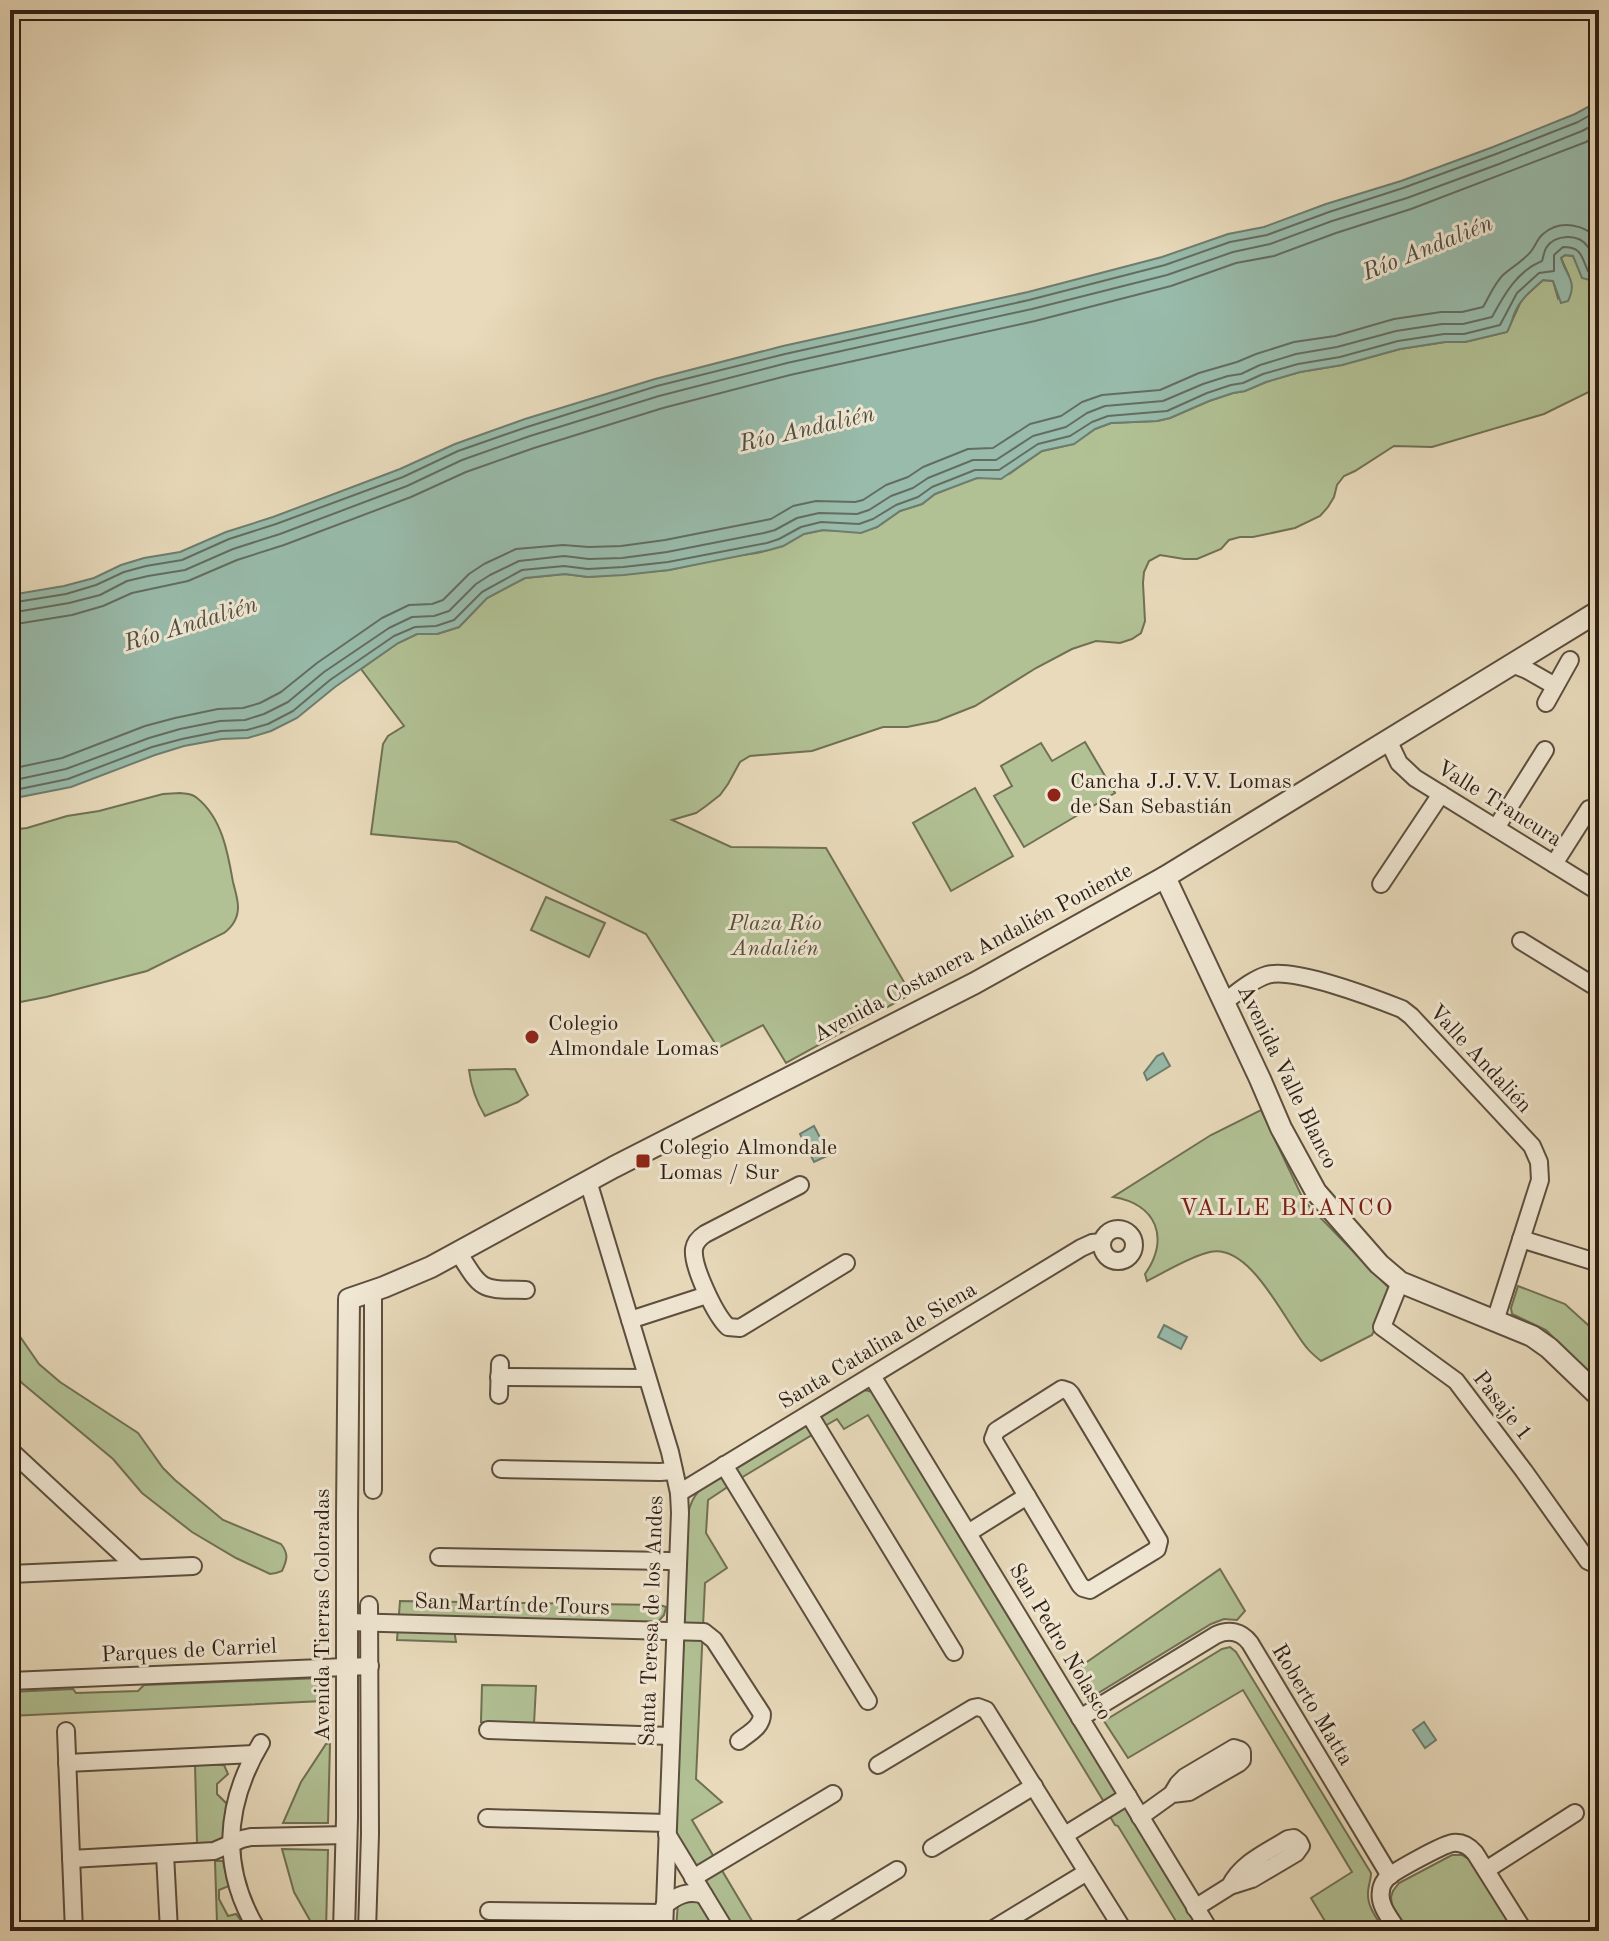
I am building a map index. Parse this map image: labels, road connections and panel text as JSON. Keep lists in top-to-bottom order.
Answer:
{
  "streets": {
    "street": [
      "Valle Trancura",
      "Avenida Costanera Andalién Poniente",
      "Valle Andalién",
      "Avenida Valle Blanco",
      "Santa Catalina de Siena",
      "Pasaje 1",
      "San Martín de Tours",
      "Avenida Tierras Coloradas",
      "Santa Teresa de los Andes",
      "San Pedro Nolasco",
      "Parques de Carriel",
      "Roberto Matta"
    ]
  },
  "crossings": [
    ["Valle Trancura", "Avenida Costanera Andalién Poniente"],
    ["Avenida Costanera Andalién Poniente", "Avenida Valle Blanco"],
    ["Avenida Costanera Andalién Poniente", "Avenida Tierras Coloradas"],
    ["Avenida Costanera Andalién Poniente", "Santa Teresa de los Andes"],
    ["Valle Andalién", "Avenida Valle Blanco"],
    ["Avenida Valle Blanco", "Pasaje 1"],
    ["Santa Catalina de Siena", "Santa Teresa de los Andes"],
    ["Santa Catalina de Siena", "San Pedro Nolasco"],
    ["San Martín de Tours", "Avenida Tierras Coloradas"],
    ["San Martín de Tours", "Santa Teresa de los Andes"],
    ["Avenida Tierras Coloradas", "Parques de Carriel"],
    ["San Pedro Nolasco", "Roberto Matta"]
  ],
  "districts": ["VALLE BLANCO"],
  "water": ["Río Andalién"],
  "parks": ["Plaza Río Andalién"],
  "places": {
    "other": ["Cancha J.J.V.V. Lomas de San Sebastián", "Colegio Almondale Lomas"],
    "transit": ["Colegio Almondale Lomas / Sur"]
  }
}
